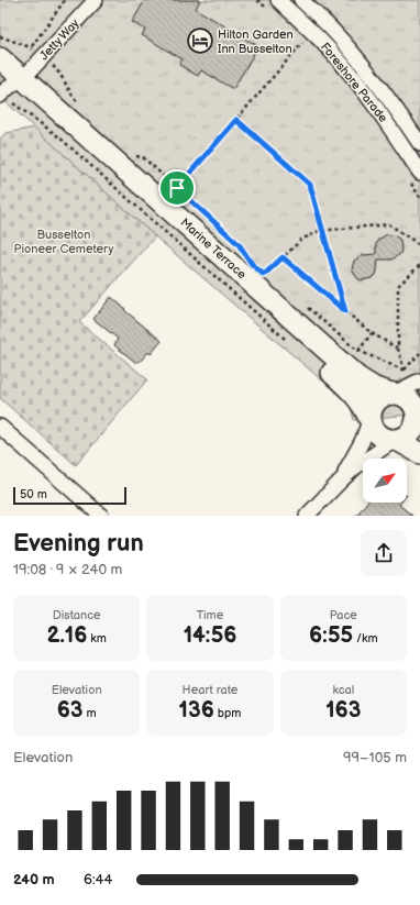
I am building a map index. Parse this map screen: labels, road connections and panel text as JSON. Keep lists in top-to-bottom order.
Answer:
{
  "streets": {
    "street": ["Jetty Way", "Foreshore Parade", "Marine Terrace"]
  },
  "crossings": [
    ["Jetty Way", "Marine Terrace"]
  ],
  "parks": ["Busselton Pioneer Cemetery"],
  "places": {
    "hotel": ["Hilton Garden Inn Busselton"]
  },
  "scale_bar": "50 m",
  "north": "top right",
  "page": {
    "scale": "50 m",
    "heading": ["Evening run", "19:08 · 9 × 240 m"],
    "stats": [
      ["Distance", "2.16 km"],
      ["Time", "14:56"],
      ["Pace", "6:55 /km"],
      ["Elevation", "63 m"],
      ["Heart rate", "136 bpm"],
      ["kcal", "163"]
    ],
    "chart": ["Elevation", "99–105 m"],
    "list": [
      {
        "name": "240 m",
        "note": "6:44"
      }
    ]
  }
}
